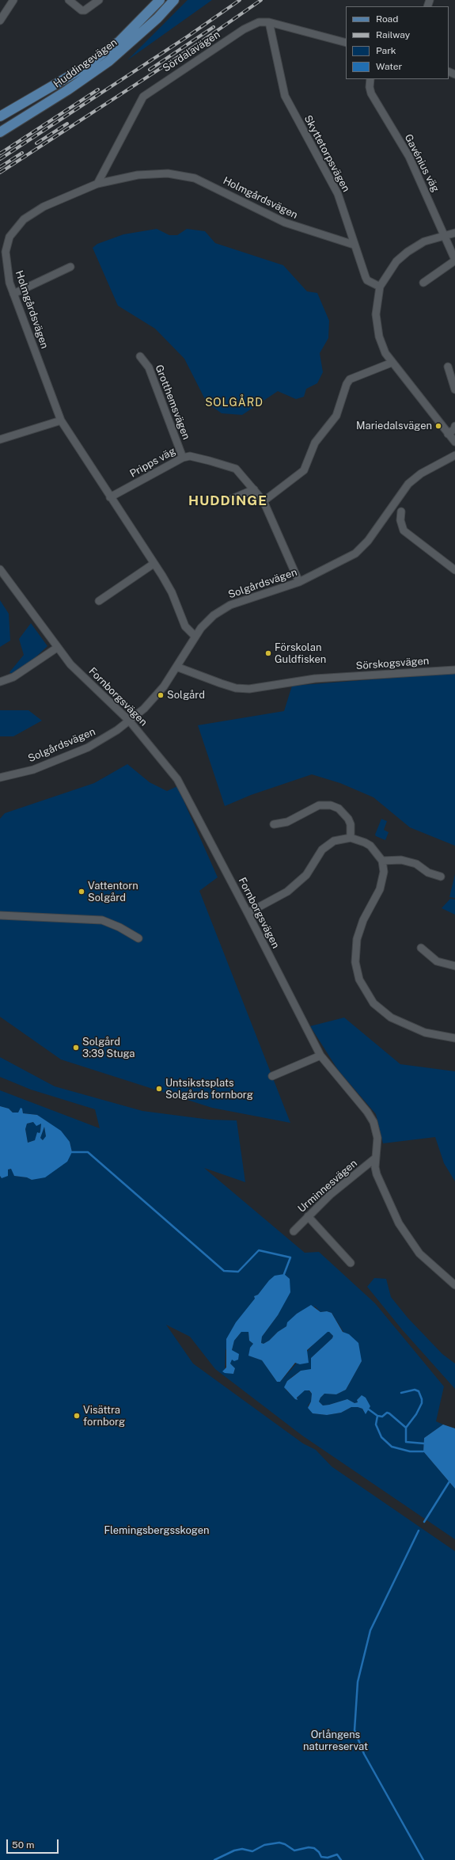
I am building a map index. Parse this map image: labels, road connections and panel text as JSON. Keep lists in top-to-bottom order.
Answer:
{
  "streets": {
    "main road": ["Huddingevägen"],
    "street": [
      "Sördalavägen",
      "Skyttetorpsvägen",
      "Gavénius väg",
      "Holmgårdsvägen",
      "Grotthemsvägen",
      "Pripps väg",
      "Solgårdsvägen",
      "Sörskogsvägen",
      "Fornborgsvägen",
      "Urminnesvägen"
    ]
  },
  "crossings": [
    ["Sördalavägen", "Skyttetorpsvägen"],
    ["Sördalavägen", "Holmgårdsvägen"],
    ["Skyttetorpsvägen", "Holmgårdsvägen"],
    ["Holmgårdsvägen", "Pripps väg"],
    ["Holmgårdsvägen", "Solgårdsvägen"],
    ["Grotthemsvägen", "Pripps väg"],
    ["Pripps väg", "Solgårdsvägen"],
    ["Solgårdsvägen", "Sörskogsvägen"],
    ["Solgårdsvägen", "Fornborgsvägen"],
    ["Fornborgsvägen", "Urminnesvägen"]
  ],
  "districts": ["SOLGÅRD", "HUDDINGE"],
  "parks": ["Flemingsbergsskogen", "Orlångens naturreservat"],
  "places": [
    "Mariedalsvägen",
    "Förskolan Guldfisken",
    "Solgård",
    "Vattentorn Solgård",
    "Solgård 3:39 Stuga",
    "Untsikstsplats Solgårds fornborg",
    "Visättra fornborg"
  ],
  "legend": [
    "Road",
    "Railway",
    "Park",
    "Water"
  ],
  "scale_bar": "50 m"
}
